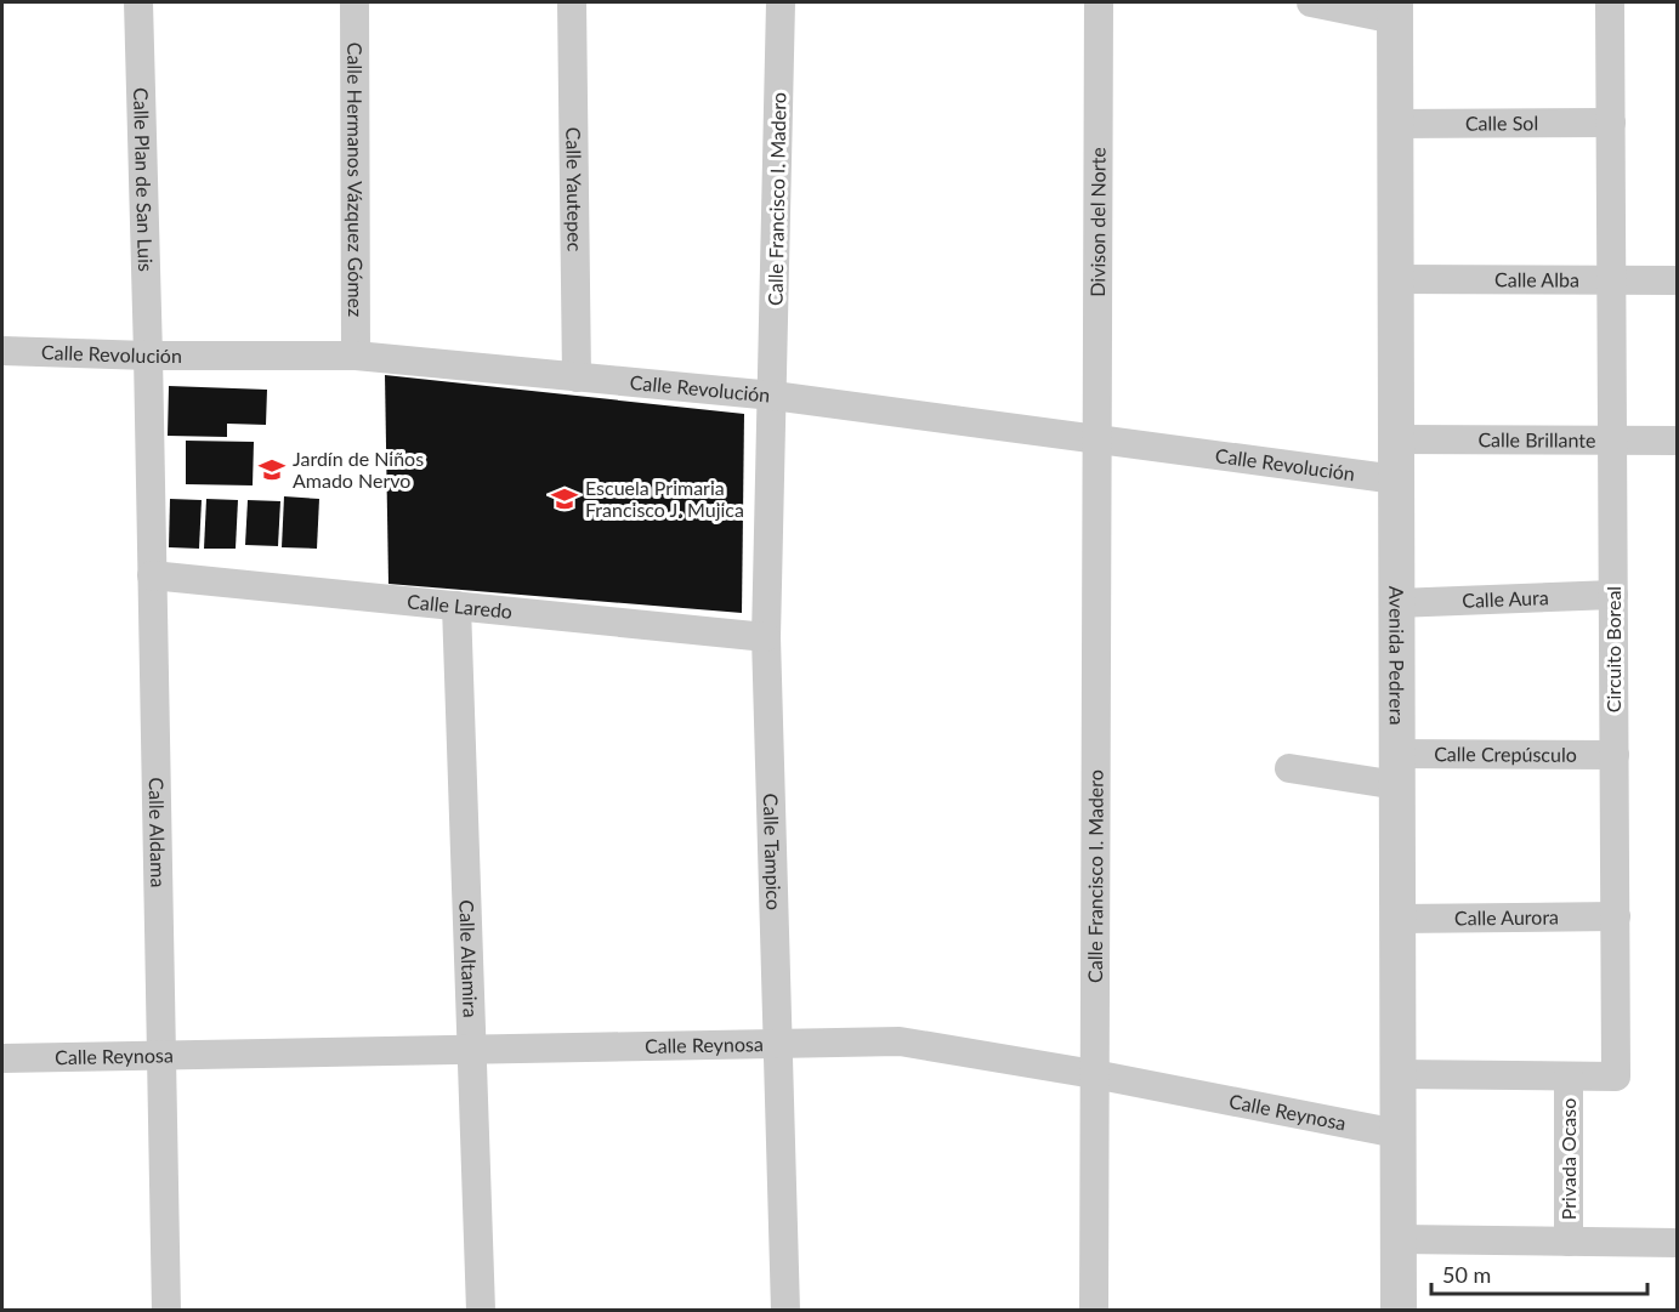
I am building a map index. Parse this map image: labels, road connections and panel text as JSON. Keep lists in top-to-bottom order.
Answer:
{
  "streets": {
    "street": [
      "Calle Sol",
      "Calle Plan de San Luis",
      "Calle Hermanos Vázquez Gómez",
      "Calle Yautepec",
      "Calle Francisco I. Madero",
      "Divison del Norte",
      "Calle Alba",
      "Calle Revolución",
      "Calle Brillante",
      "Calle Aura",
      "Calle Laredo",
      "Circuito Boreal",
      "Avenida Pedrera",
      "Calle Crepúsculo",
      "Calle Aldama",
      "Calle Tampico",
      "Calle Aurora",
      "Calle Altamira",
      "Calle Reynosa",
      "Privada Ocaso"
    ]
  },
  "crossings": [
    ["Calle Sol", "Circuito Boreal"],
    ["Calle Sol", "Avenida Pedrera"],
    ["Calle Plan de San Luis", "Calle Revolución"],
    ["Calle Plan de San Luis", "Calle Aldama"],
    ["Calle Hermanos Vázquez Gómez", "Calle Revolución"],
    ["Calle Yautepec", "Calle Revolución"],
    ["Calle Francisco I. Madero", "Divison del Norte"],
    ["Calle Francisco I. Madero", "Calle Revolución"],
    ["Calle Francisco I. Madero", "Calle Tampico"],
    ["Calle Francisco I. Madero", "Calle Reynosa"],
    ["Divison del Norte", "Calle Revolución"],
    ["Calle Alba", "Circuito Boreal"],
    ["Calle Alba", "Avenida Pedrera"],
    ["Calle Revolución", "Avenida Pedrera"],
    ["Calle Revolución", "Calle Aldama"],
    ["Calle Revolución", "Calle Tampico"],
    ["Calle Brillante", "Circuito Boreal"],
    ["Calle Brillante", "Avenida Pedrera"],
    ["Calle Aura", "Circuito Boreal"],
    ["Calle Aura", "Avenida Pedrera"],
    ["Calle Laredo", "Calle Aldama"],
    ["Calle Laredo", "Calle Tampico"],
    ["Calle Laredo", "Calle Altamira"],
    ["Circuito Boreal", "Avenida Pedrera"],
    ["Circuito Boreal", "Calle Crepúsculo"],
    ["Circuito Boreal", "Calle Aurora"],
    ["Circuito Boreal", "Privada Ocaso"],
    ["Avenida Pedrera", "Calle Crepúsculo"],
    ["Avenida Pedrera", "Calle Aurora"],
    ["Avenida Pedrera", "Calle Reynosa"],
    ["Calle Aldama", "Calle Reynosa"],
    ["Calle Tampico", "Calle Reynosa"],
    ["Calle Altamira", "Calle Reynosa"]
  ],
  "places": {
    "school or university": ["Jardín de Niños Amado Nervo", "Escuela Primaria Francisco J. Mujica"]
  },
  "scale_bar": "50 m"
}
